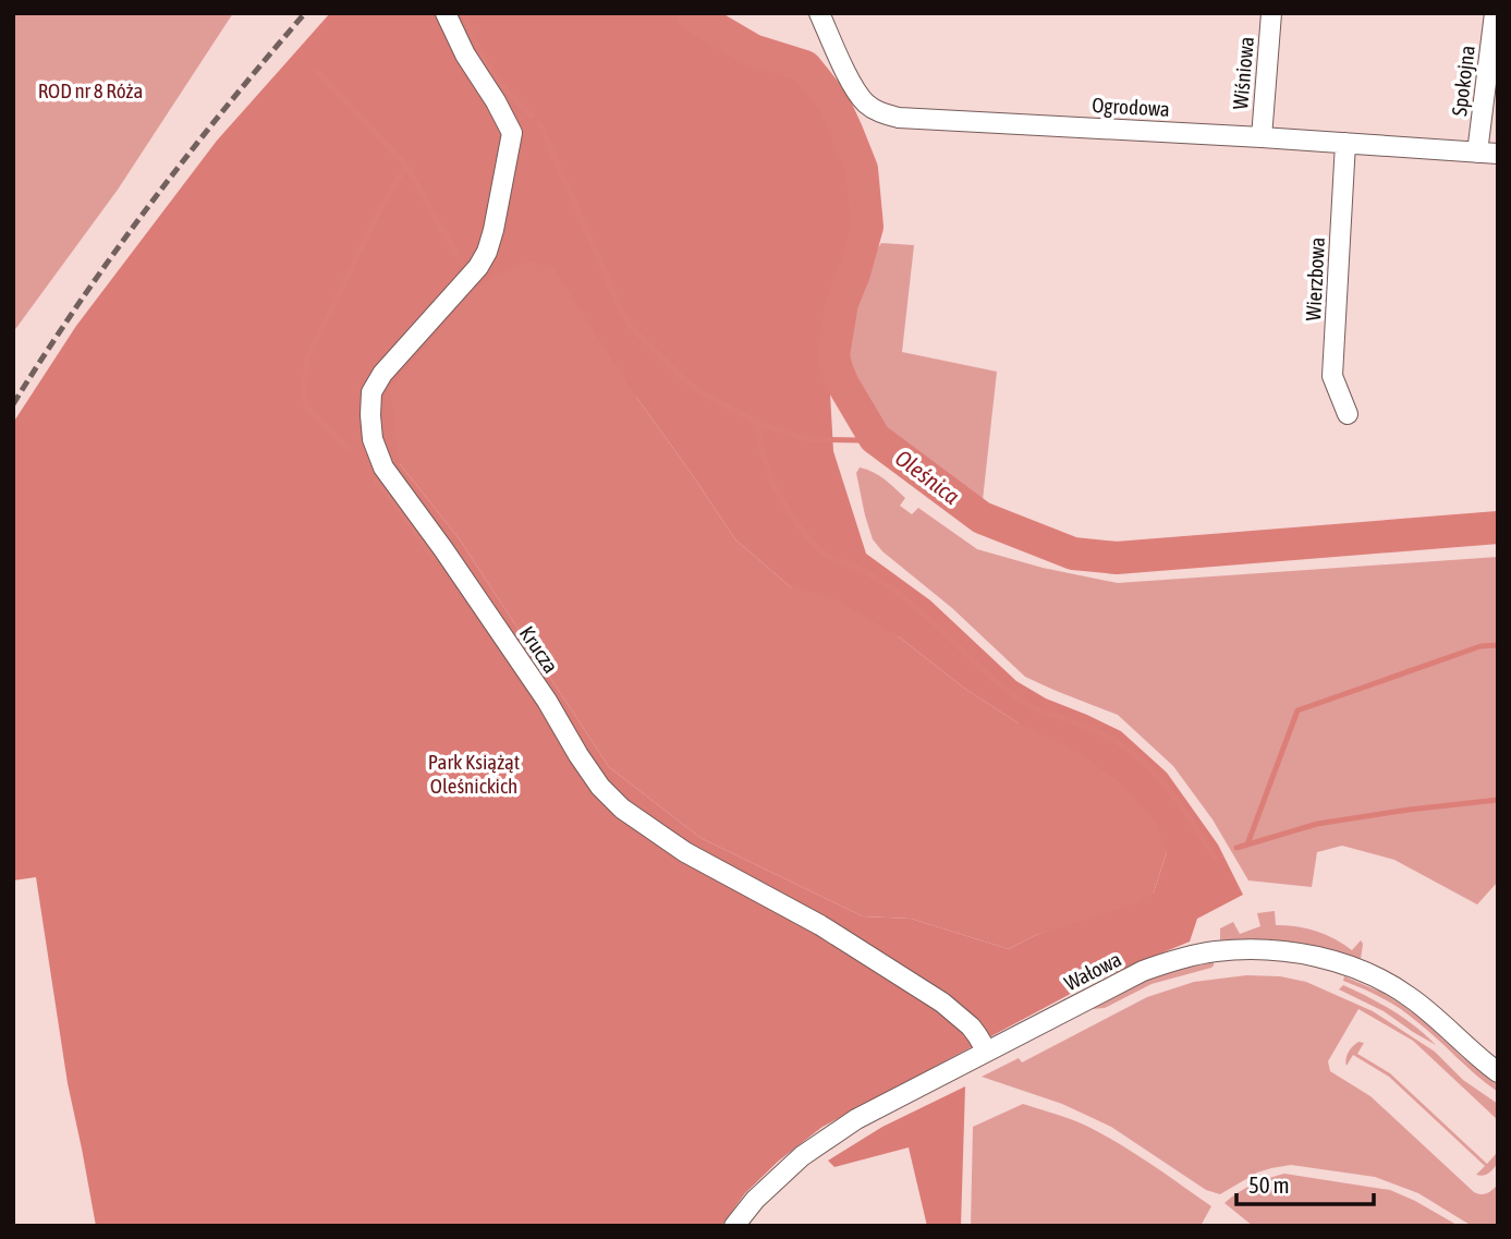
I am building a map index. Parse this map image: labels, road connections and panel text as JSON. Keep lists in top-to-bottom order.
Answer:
{
  "streets": {
    "street": [
      "Wiśniowa",
      "Spokojna",
      "Ogrodowa",
      "Wierzbowa",
      "Krucza",
      "Wałowa"
    ]
  },
  "crossings": [
    ["Wiśniowa", "Ogrodowa"],
    ["Spokojna", "Ogrodowa"],
    ["Ogrodowa", "Wierzbowa"],
    ["Krucza", "Wałowa"]
  ],
  "water": ["Oleśnica"],
  "parks": ["ROD nr 8 Róża", "Park Książąt Oleśnickich"],
  "scale_bar": "50 m"
}
